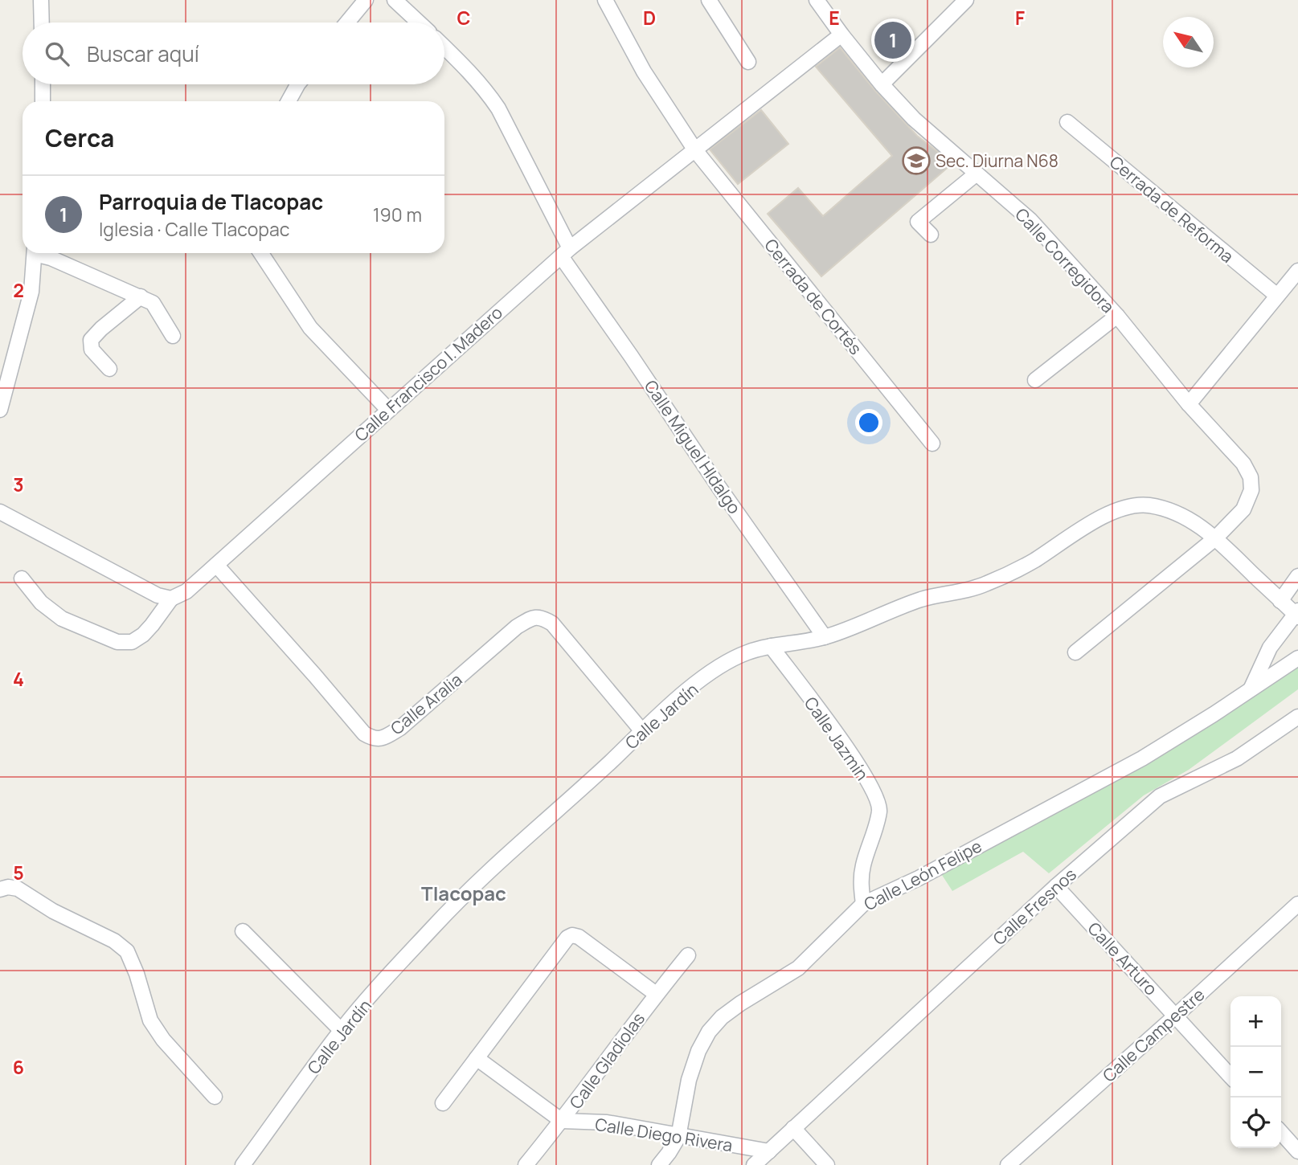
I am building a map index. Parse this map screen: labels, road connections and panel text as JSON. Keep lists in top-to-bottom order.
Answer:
{
  "streets": {
    "street": [
      "Cerrada de Reforma",
      "Calle Corregidora",
      "Cerrada de Cortés",
      "Calle Francisco I. Madero",
      "Calle Miguel HIdalgo",
      "Calle Aralia",
      "Calle Jardín",
      "Calle Jazmín",
      "Calle León Felipe",
      "Calle Fresnos",
      "Calle Arturo",
      "Calle Campestre",
      "Calle Gladiolas",
      "Calle Diego Rivera"
    ]
  },
  "crossings": [
    ["Calle Corregidora", "Calle Francisco I. Madero"],
    ["Calle Corregidora", "Calle Jardín"],
    ["Cerrada de Cortés", "Calle Francisco I. Madero"],
    ["Calle Francisco I. Madero", "Calle Miguel HIdalgo"],
    ["Calle Francisco I. Madero", "Calle Aralia"],
    ["Calle Miguel HIdalgo", "Calle Jardín"],
    ["Calle Aralia", "Calle Jardín"],
    ["Calle Jardín", "Calle Jazmín"],
    ["Calle Jazmín", "Calle León Felipe"],
    ["Calle León Felipe", "Calle Diego Rivera"],
    ["Calle Fresnos", "Calle Arturo"],
    ["Calle Fresnos", "Calle Diego Rivera"],
    ["Calle Arturo", "Calle Campestre"],
    ["Calle Gladiolas", "Calle Diego Rivera"]
  ],
  "districts": ["Tlacopac"],
  "places": {
    "school or university": ["Sec. Diurna N68"]
  },
  "north": "top left",
  "page": {
    "pins": "1",
    "search": "Buscar aquí",
    "heading": "Cerca",
    "list": [
      {
        "mark": "1",
        "name": "Parroquia de Tlacopac",
        "note": "Iglesia · Calle Tlacopac",
        "value": "190 m"
      }
    ],
    "map_buttons": ["+", "−"]
  },
  "grid": {
    "columns": [
      "C",
      "D",
      "E",
      "F"
    ],
    "rows": [
      "2",
      "3",
      "4",
      "5",
      "6"
    ]
  }
}
